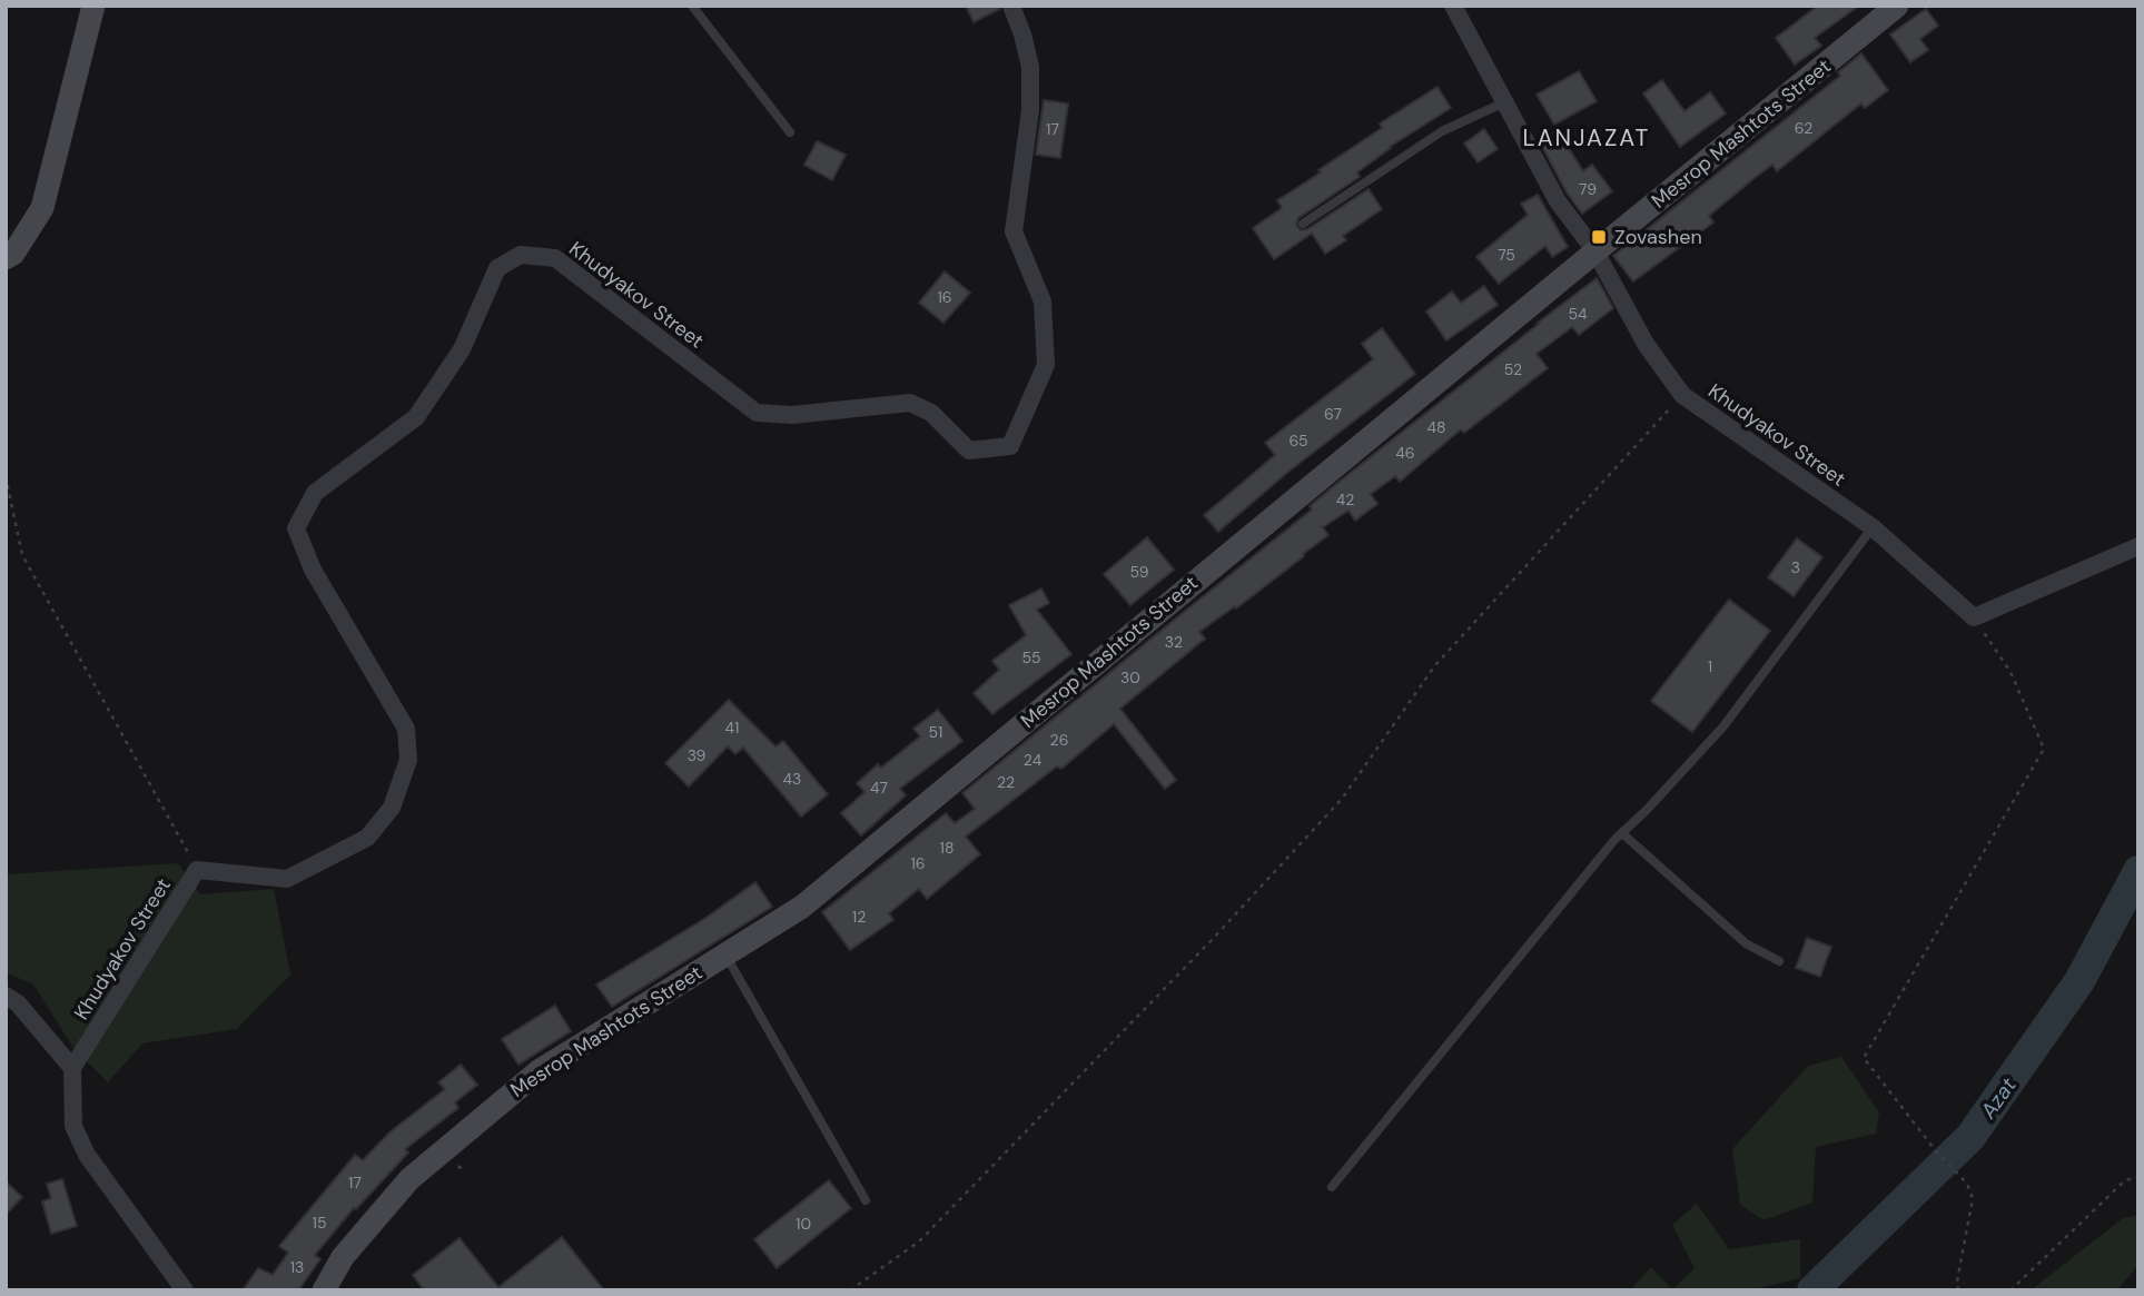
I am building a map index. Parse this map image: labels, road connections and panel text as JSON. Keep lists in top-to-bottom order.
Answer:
{
  "streets": {
    "street": ["Mesrop Mashtots Street", "Khudyakov Street"]
  },
  "crossings": [
    ["Mesrop Mashtots Street", "Khudyakov Street"]
  ],
  "districts": ["LANJAZAT"],
  "water": ["Azat"],
  "places": {
    "transit": ["Zovashen"]
  },
  "house_numbers": [
    "62",
    "17",
    "79",
    "75",
    "16",
    "54",
    "52",
    "67",
    "48",
    "65",
    "46",
    "42",
    "3",
    "59",
    "32",
    "55",
    "1",
    "30",
    "41",
    "51",
    "26",
    "39",
    "24",
    "43",
    "22",
    "47",
    "18",
    "16",
    "12",
    "17",
    "15",
    "10",
    "13"
  ]
}
